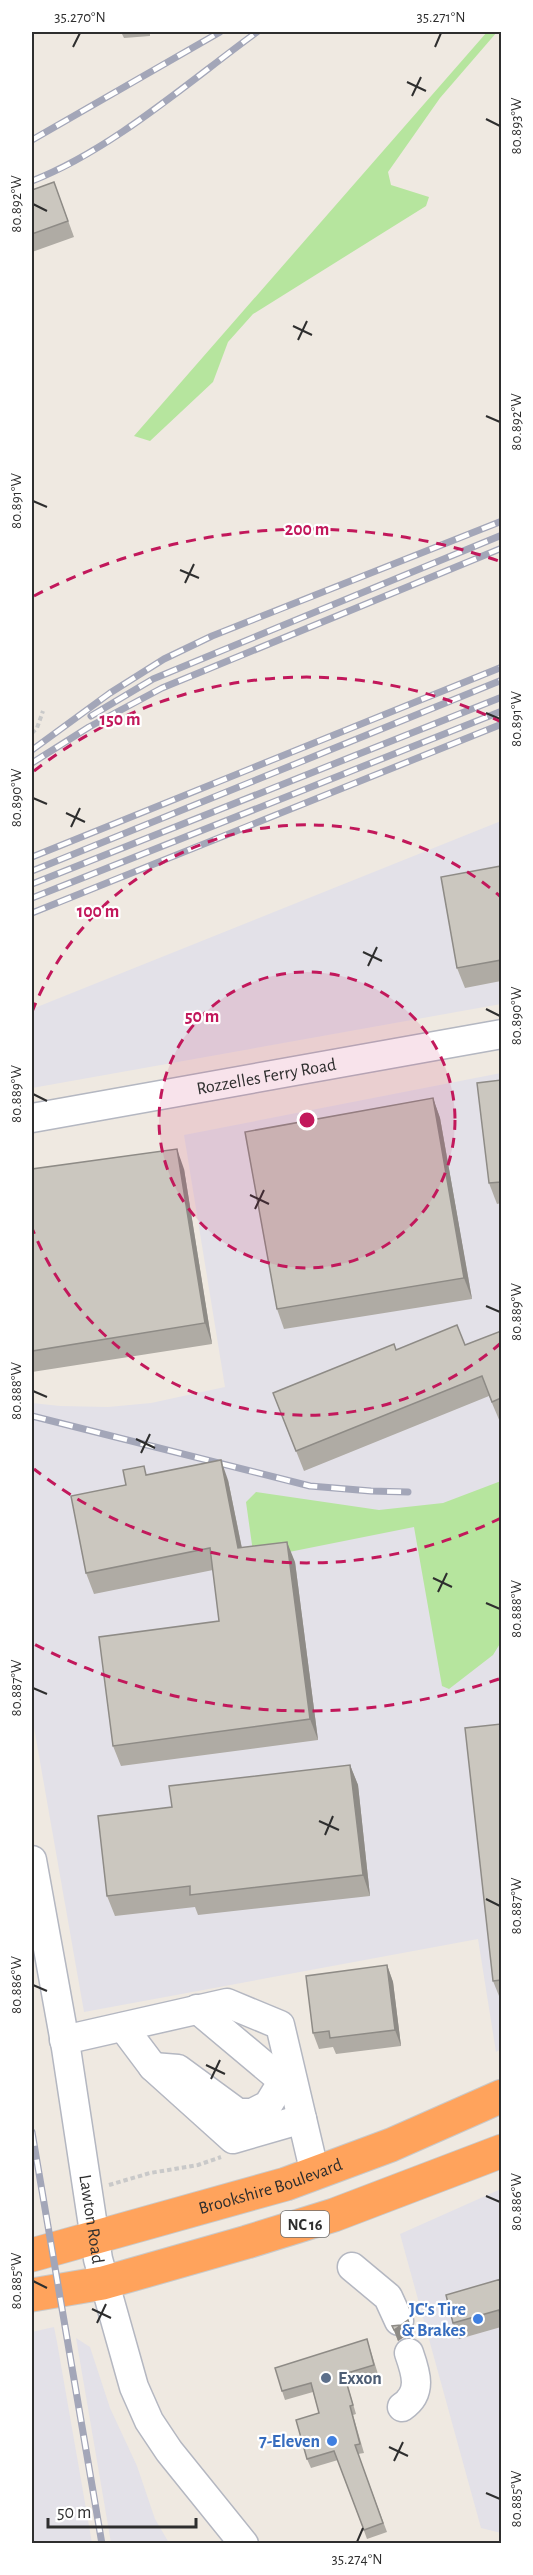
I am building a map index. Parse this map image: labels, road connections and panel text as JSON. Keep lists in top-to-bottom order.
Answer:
{
  "streets": {
    "highway": ["Brookshire Boulevard", "NC 16"],
    "street": ["Rozzelles Ferry Road", "Lawton Road"]
  },
  "crossings": [
    ["Brookshire Boulevard", "Lawton Road"],
    ["Lawton Road", "NC 16"]
  ],
  "places": ["JC's Tire & Brakes", "Exxon", "7-Eleven"],
  "scale_bar": "50 m",
  "coordinates": [
    "35.270°N",
    "35.271°N",
    "80.893°W",
    "80.892°W",
    "80.891°W",
    "80.890°W",
    "80.889°W",
    "80.888°W",
    "80.887°W",
    "80.886°W",
    "80.885°W",
    "35.274°N"
  ],
  "rings": [
    "200 m",
    "150 m",
    "100 m",
    "50 m"
  ]
}
